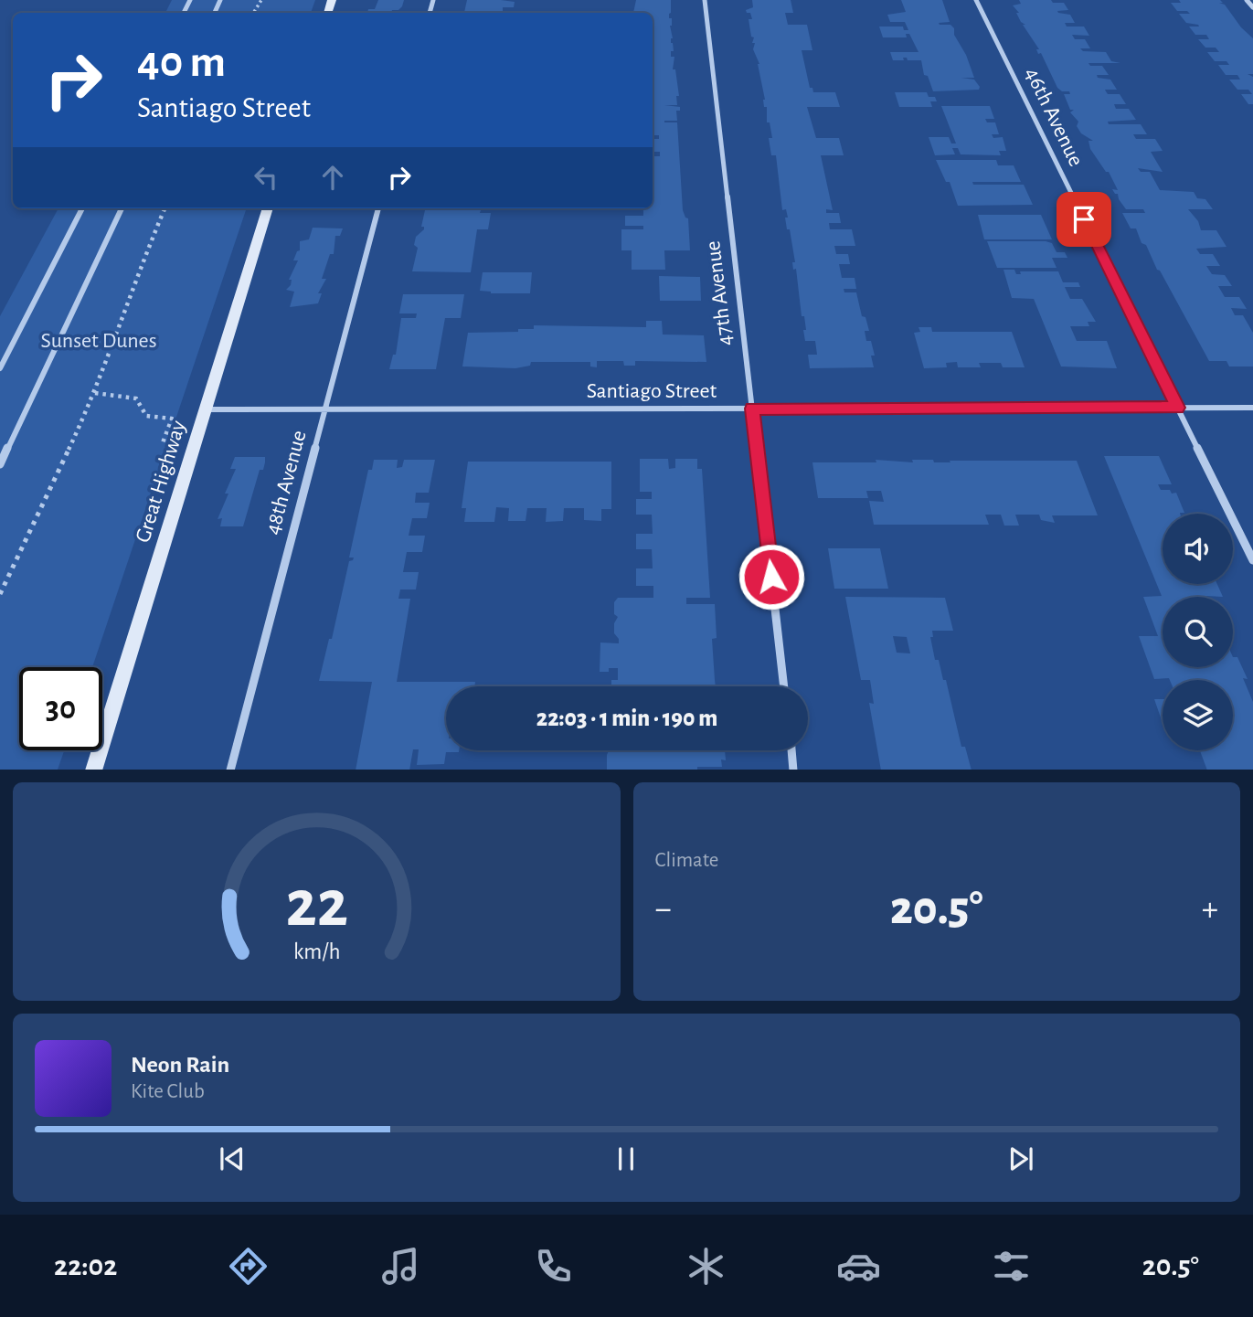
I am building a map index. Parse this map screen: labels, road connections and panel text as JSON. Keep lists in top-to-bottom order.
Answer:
{
  "streets": {
    "street": [
      "46th Avenue",
      "47th Avenue",
      "Santiago Street",
      "Great Highway",
      "48th Avenue"
    ]
  },
  "crossings": [
    ["46th Avenue", "Santiago Street"],
    ["47th Avenue", "Santiago Street"],
    ["Santiago Street", "Great Highway"],
    ["Santiago Street", "48th Avenue"]
  ],
  "parks": ["Sunset Dunes"],
  "page": {
    "turn": ["40 m", "Santiago Street"],
    "limit": "30",
    "trip": "22:03 · 1 min · 190 m",
    "tile": "Climate",
    "heat": ["−", "20.5°", "+"],
    "song": ["Neon Rain", "Kite Club"],
    "tabs": ["22:02", "20.5°"],
    "gauge": ["22", "km/h"]
  }
}
